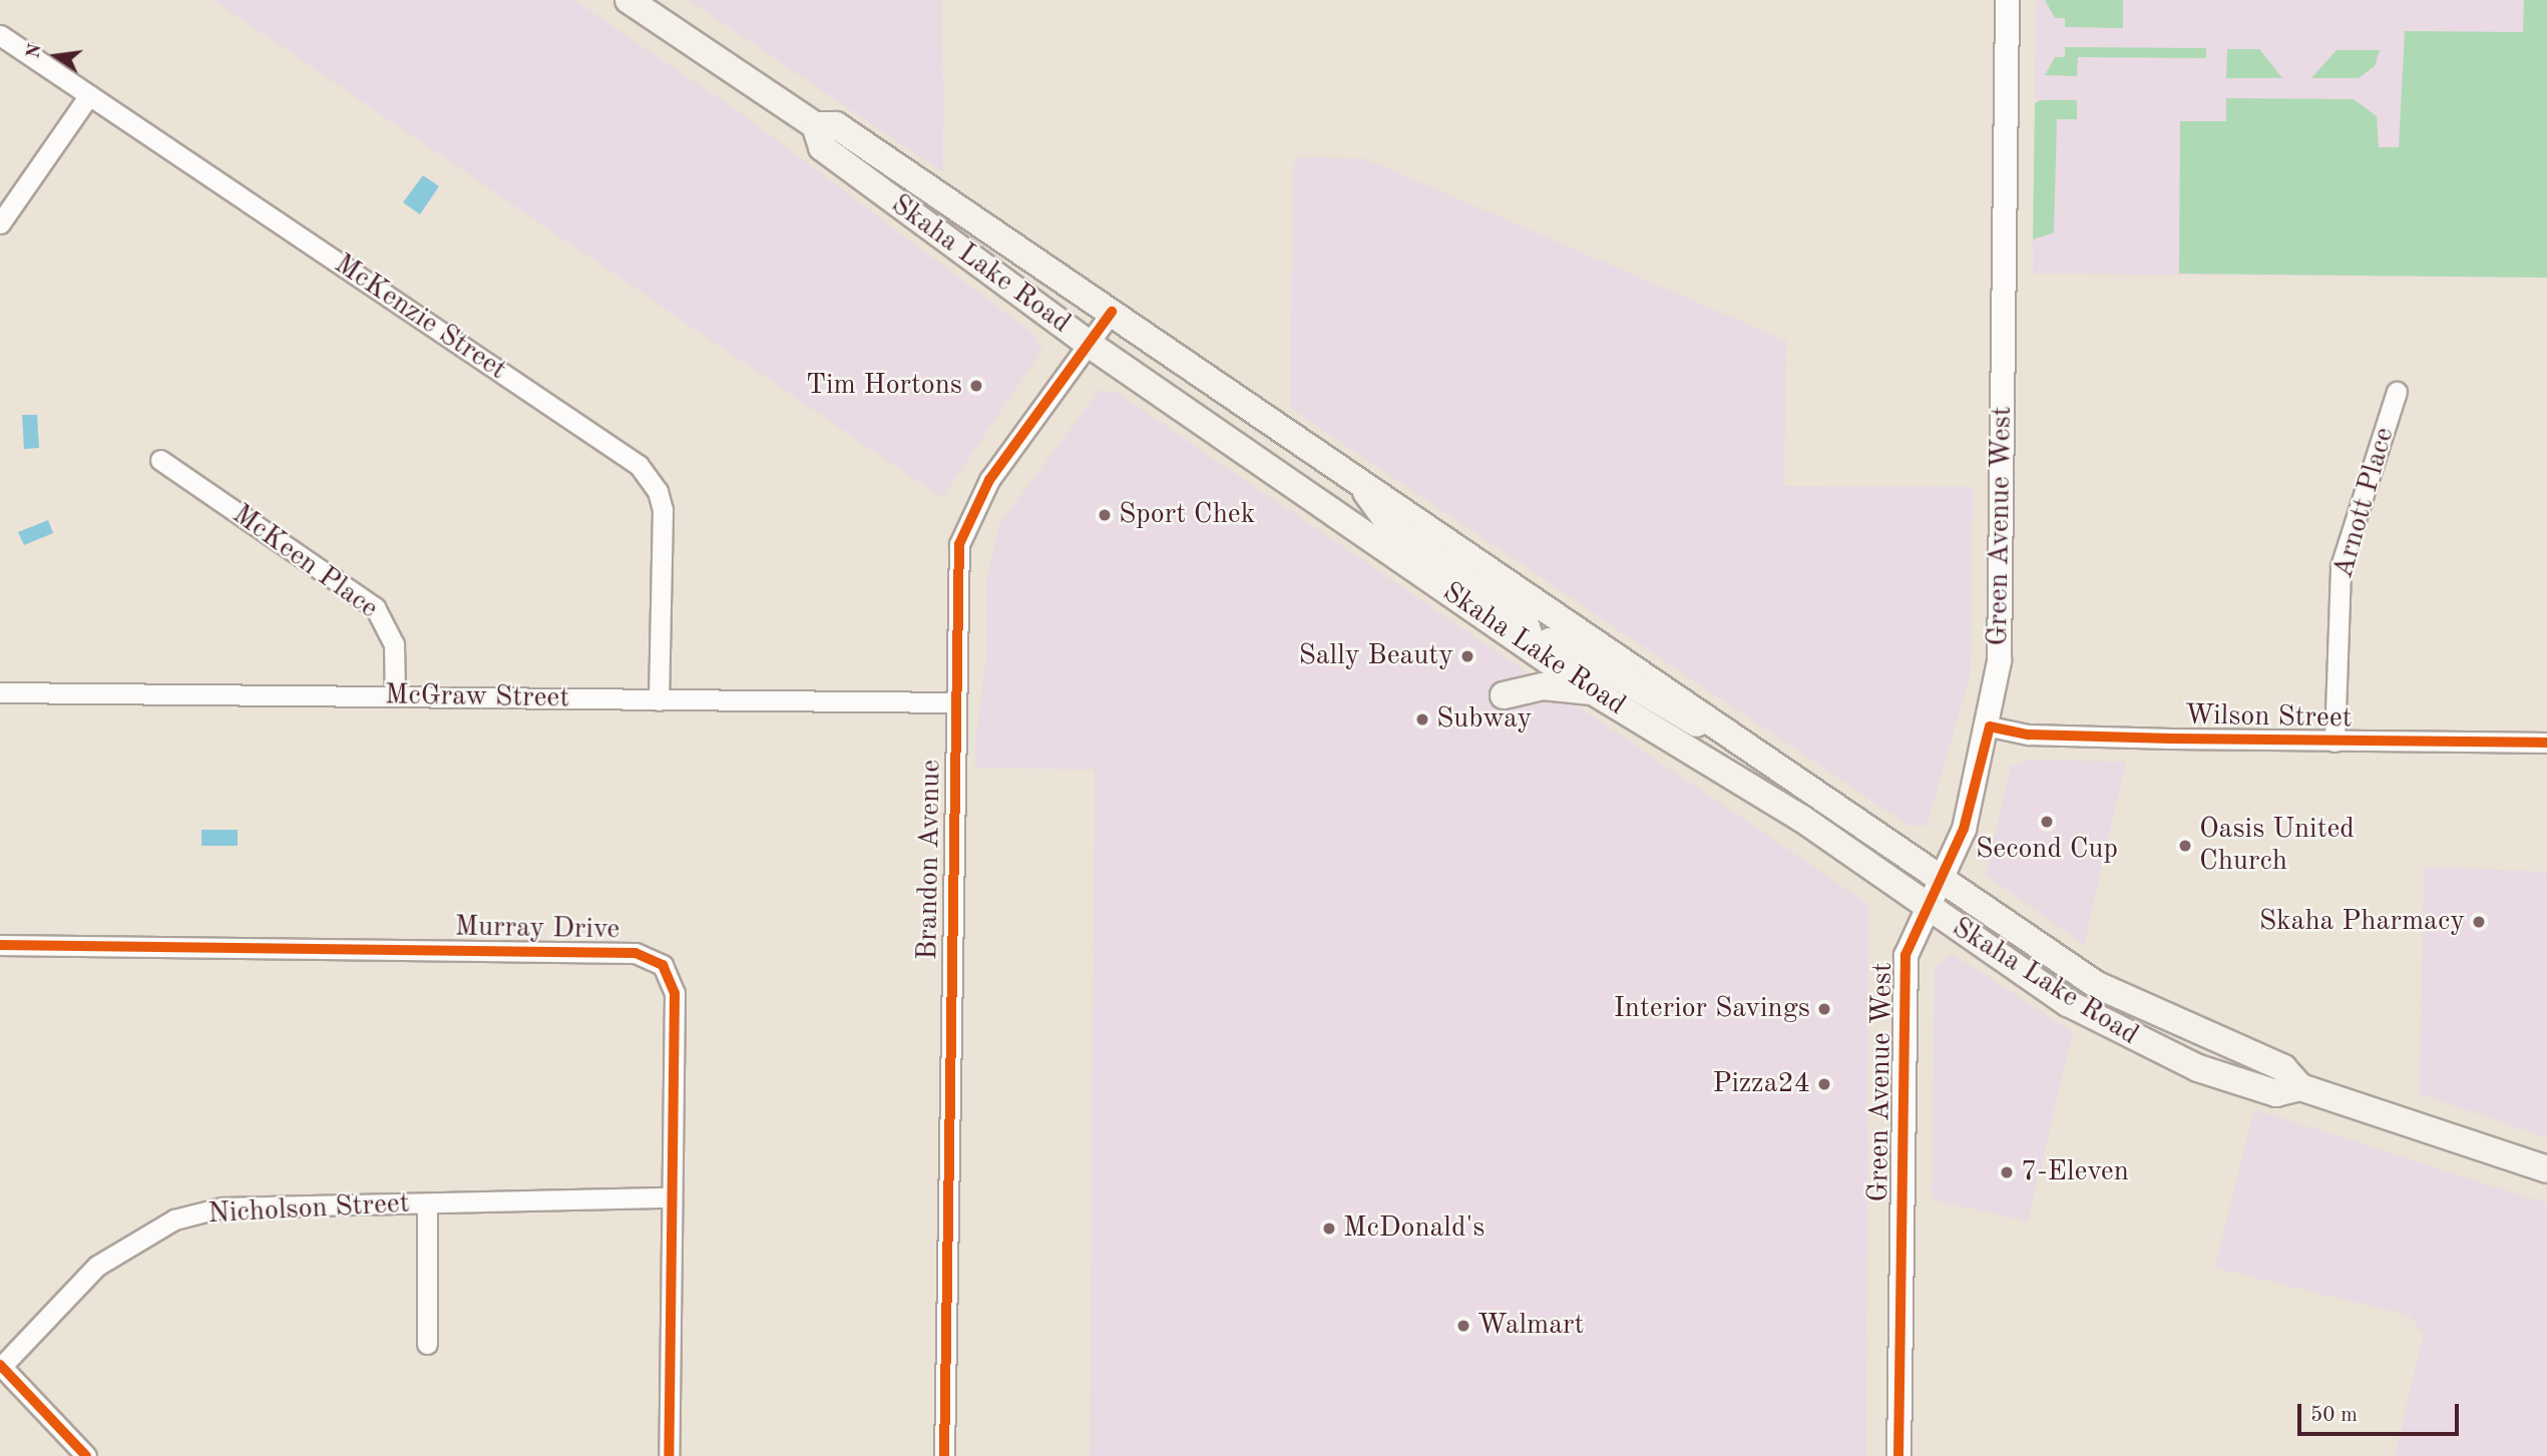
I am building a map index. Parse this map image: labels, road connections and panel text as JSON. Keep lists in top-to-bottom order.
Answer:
{
  "streets": {
    "main road": ["Skaha Lake Road"],
    "street": [
      "McKenzie Street",
      "Arnott Place",
      "Green Avenue West",
      "McKeen Place",
      "McGraw Street",
      "Wilson Street",
      "Brandon Avenue",
      "Murray Drive",
      "Nicholson Street"
    ]
  },
  "crossings": [
    ["Skaha Lake Road", "Green Avenue West"],
    ["Skaha Lake Road", "Brandon Avenue"],
    ["McKenzie Street", "McGraw Street"],
    ["Arnott Place", "Wilson Street"],
    ["Green Avenue West", "Wilson Street"],
    ["McKeen Place", "McGraw Street"],
    ["McGraw Street", "Brandon Avenue"],
    ["Murray Drive", "Nicholson Street"]
  ],
  "places": [
    "Tim Hortons",
    "Sport Chek",
    "Sally Beauty",
    "Subway",
    "Second Cup",
    "Oasis United Church",
    "Skaha Pharmacy",
    "Interior Savings",
    "Pizza24",
    "7-Eleven",
    "McDonald's",
    "Walmart"
  ],
  "scale_bar": "50 m",
  "north": "left"
}
